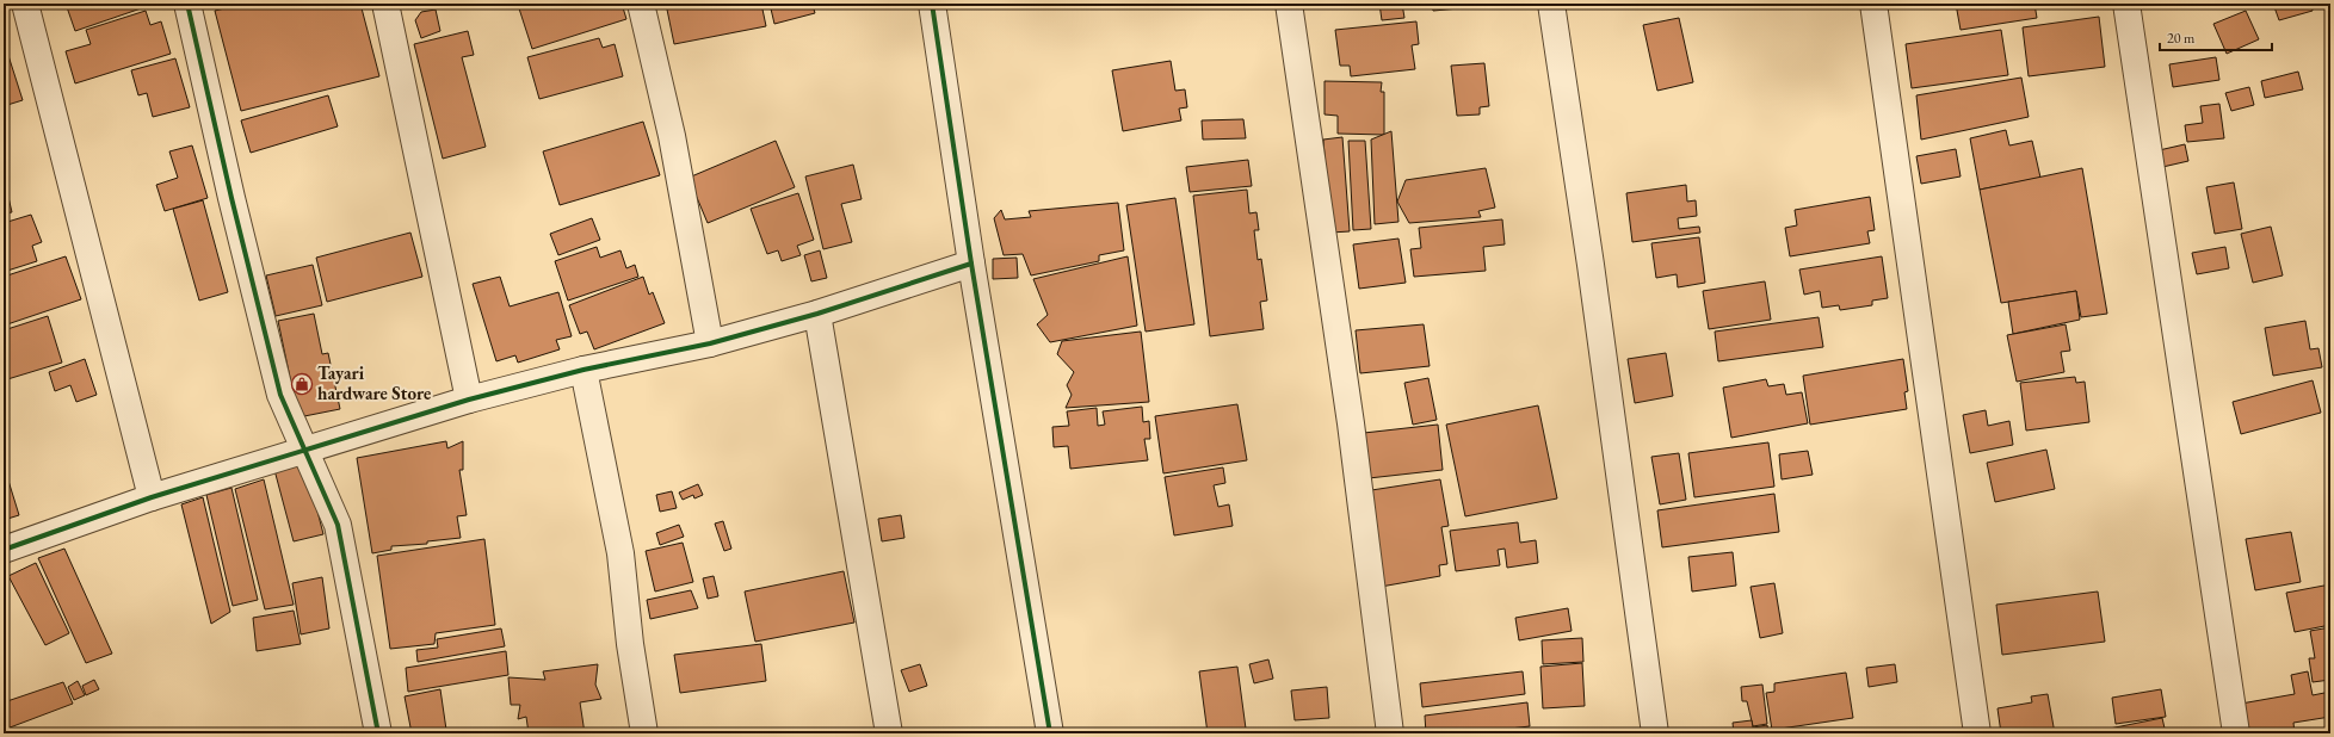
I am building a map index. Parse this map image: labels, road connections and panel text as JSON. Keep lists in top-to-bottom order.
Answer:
{
  "places": {
    "shop": ["Tayari hardware Store"]
  },
  "scale_bar": "20 m"
}
